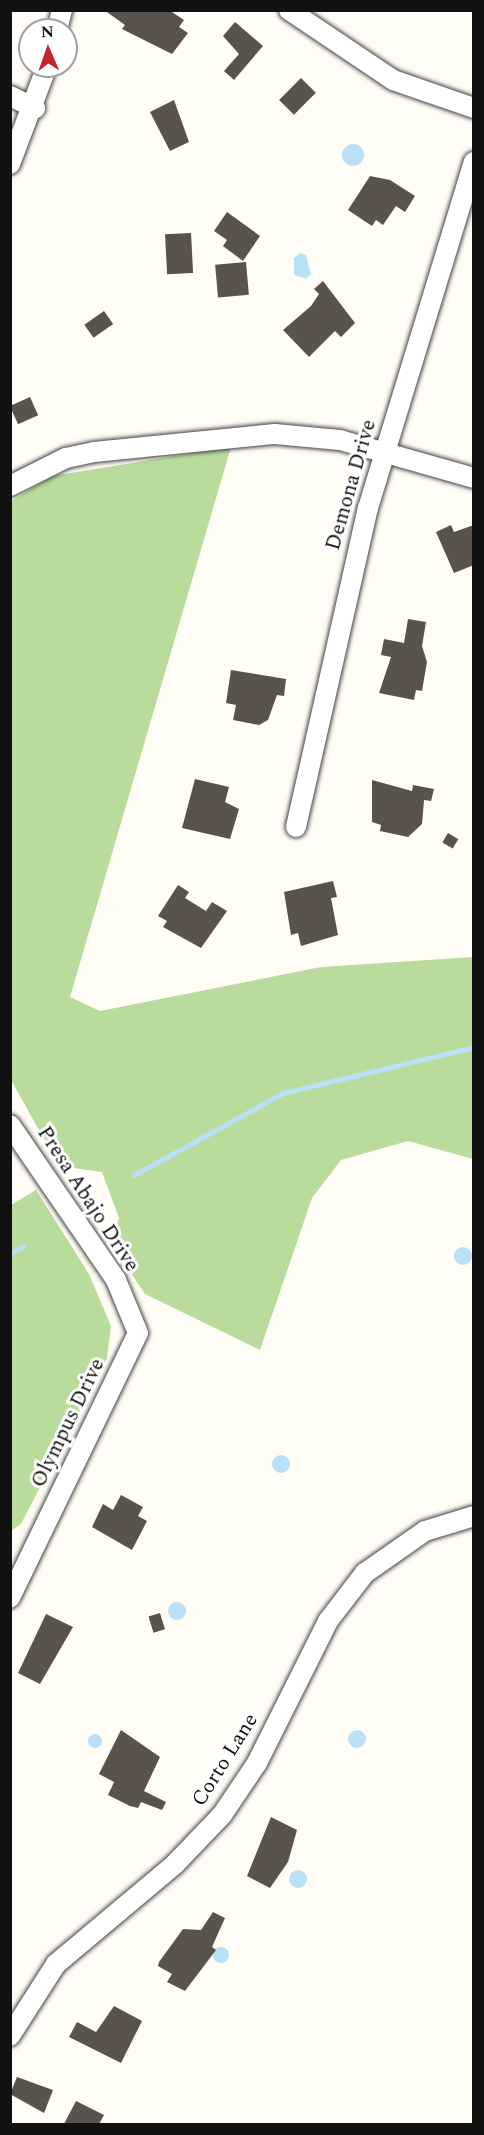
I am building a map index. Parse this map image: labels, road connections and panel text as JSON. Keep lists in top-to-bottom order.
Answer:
{
  "streets": {
    "street": [
      "Demona Drive",
      "Presa Abajo Drive",
      "Olympus Drive",
      "Corto Lane"
    ]
  },
  "crossings": [
    ["Presa Abajo Drive", "Olympus Drive"]
  ],
  "north": "top"
}
